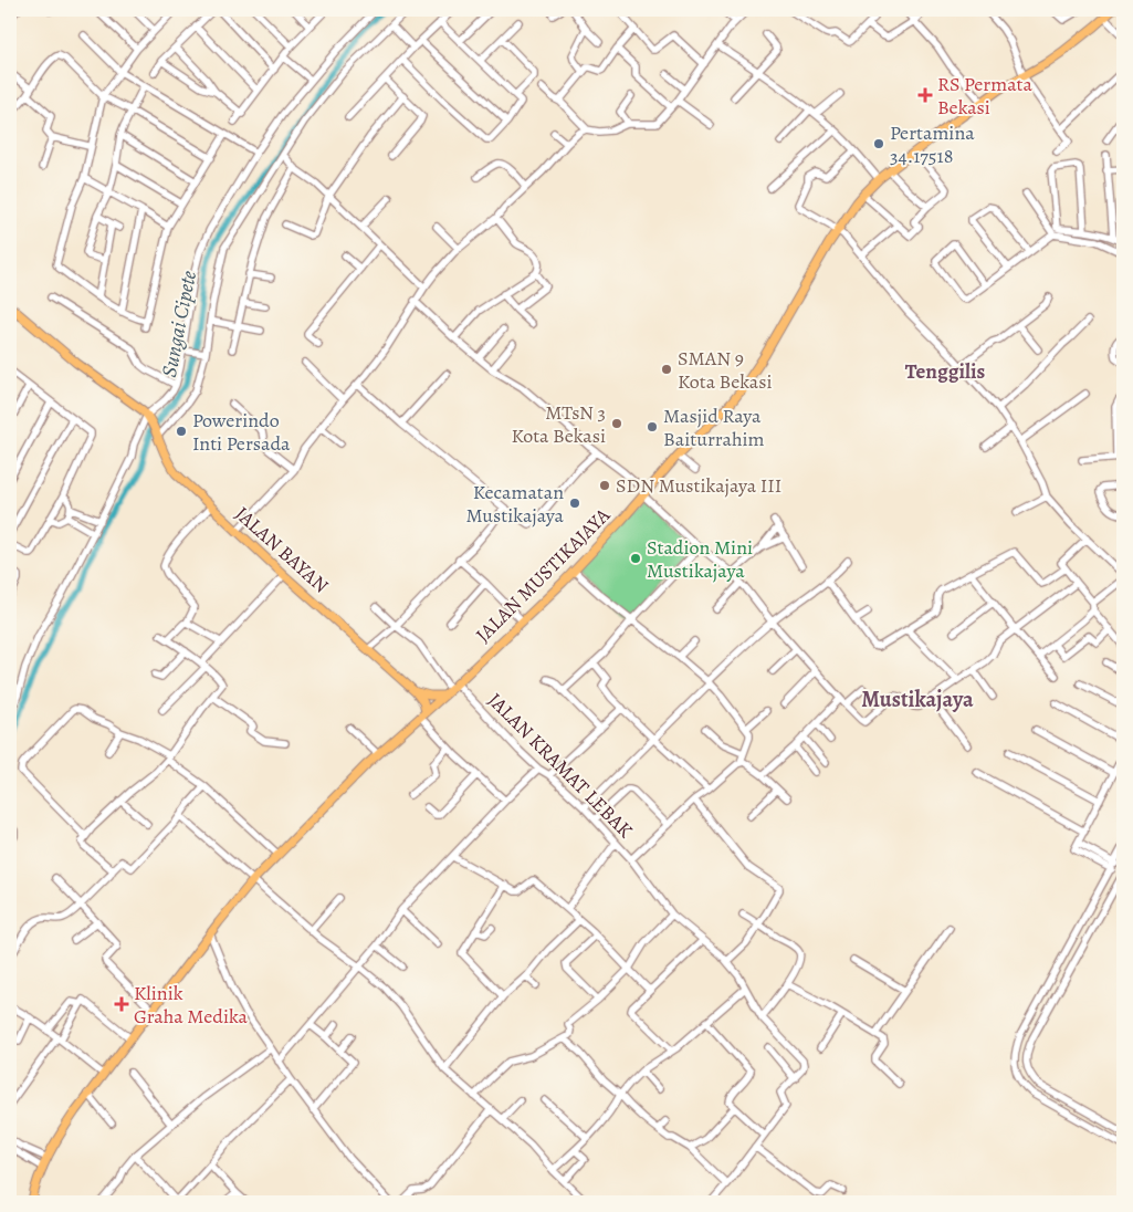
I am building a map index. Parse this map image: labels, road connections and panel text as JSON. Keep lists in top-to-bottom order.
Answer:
{
  "streets": {
    "main road": ["JALAN BAYAN", "JALAN MUSTIKAJAYA"],
    "street": ["JALAN KRAMAT LEBAK"]
  },
  "crossings": [
    ["JALAN BAYAN", "JALAN MUSTIKAJAYA"],
    ["JALAN MUSTIKAJAYA", "JALAN KRAMAT LEBAK"]
  ],
  "districts": ["Tenggilis", "Mustikajaya"],
  "water": ["Sungai Cipete"],
  "places": {
    "health": ["RS Permata Bekasi", "Klinik Graha Medika"],
    "other": [
      "Pertamina 34.17518",
      "SMAN 9 Kota Bekasi",
      "MTsN 3 Kota Bekasi",
      "Masjid Raya Baiturrahim",
      "Powerindo Inti Persada",
      "SDN Mustikajaya III",
      "Kecamatan Mustikajaya",
      "Stadion Mini Mustikajaya"
    ]
  }
}
